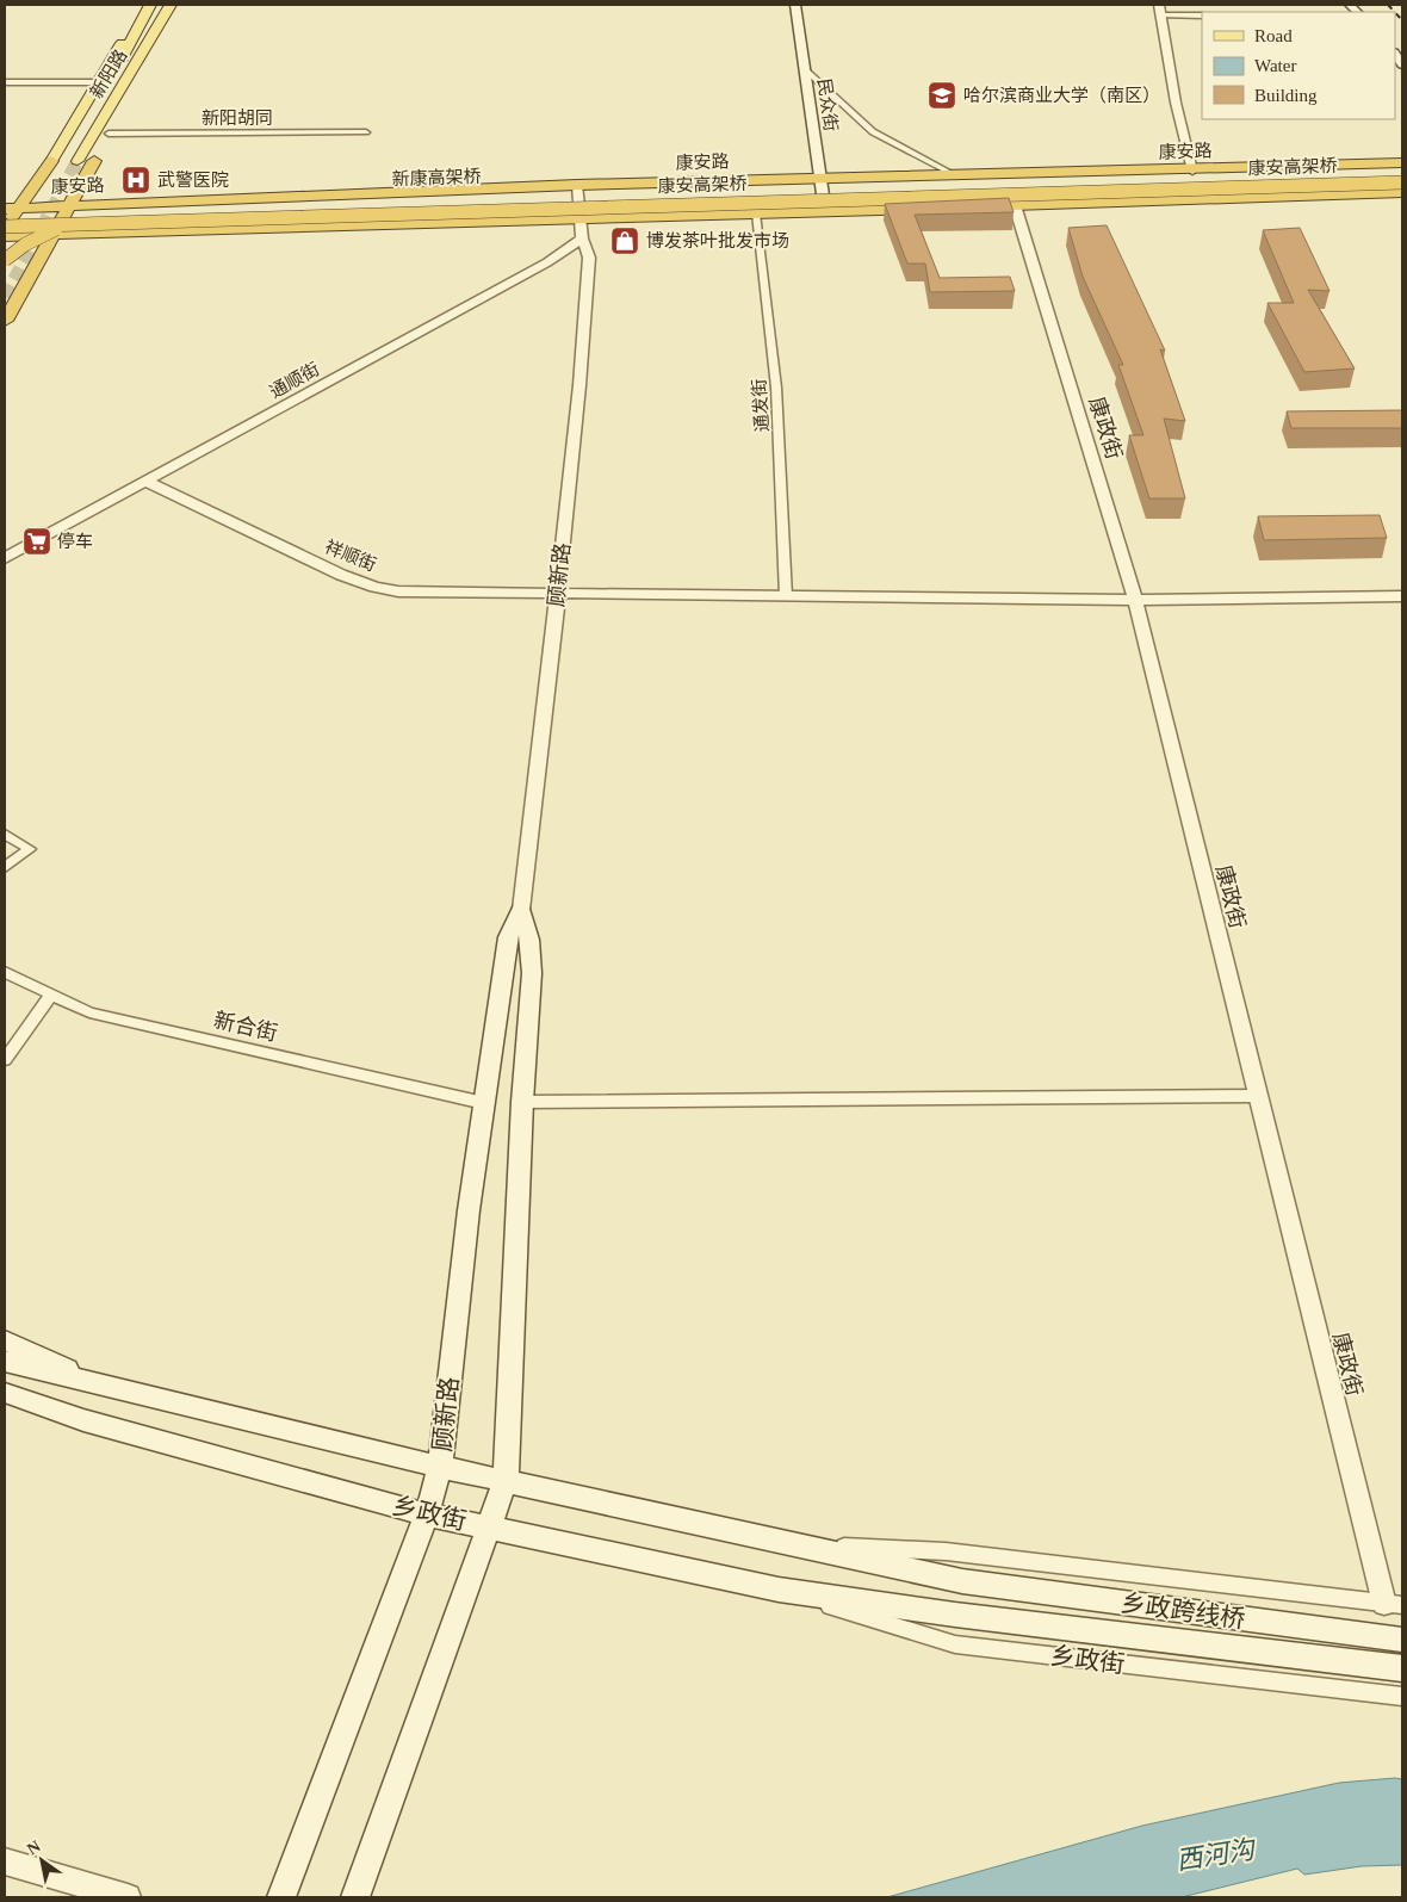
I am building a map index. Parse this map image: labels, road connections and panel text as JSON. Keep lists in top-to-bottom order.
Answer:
{
  "streets": {
    "highway": ["康安路", "康安高架桥", "新康高架桥"],
    "main road": [
      "新阳路",
      "民众街",
      "顾新路",
      "乡政街",
      "乡政跨线桥"
    ],
    "street": [
      "新阳胡同",
      "通顺街",
      "通发街",
      "康政街",
      "祥顺街",
      "新合街"
    ]
  },
  "crossings": [
    ["新阳路", "新阳胡同"],
    ["民众街", "康安路"],
    ["康安高架桥", "新康高架桥"],
    ["通顺街", "祥顺街"],
    ["通顺街", "顾新路"],
    ["通发街", "祥顺街"],
    ["康政街", "祥顺街"],
    ["祥顺街", "顾新路"],
    ["顾新路", "新合街"],
    ["顾新路", "乡政街"]
  ],
  "water": ["西河沟"],
  "places": {
    "school or university": ["哈尔滨商业大学（南区）"],
    "hospital": ["武警医院"],
    "shop": ["博发茶叶批发市场"],
    "supermarket": ["停车"]
  },
  "legend": ["Road", "Water", "Building"],
  "north": "top left"
}
